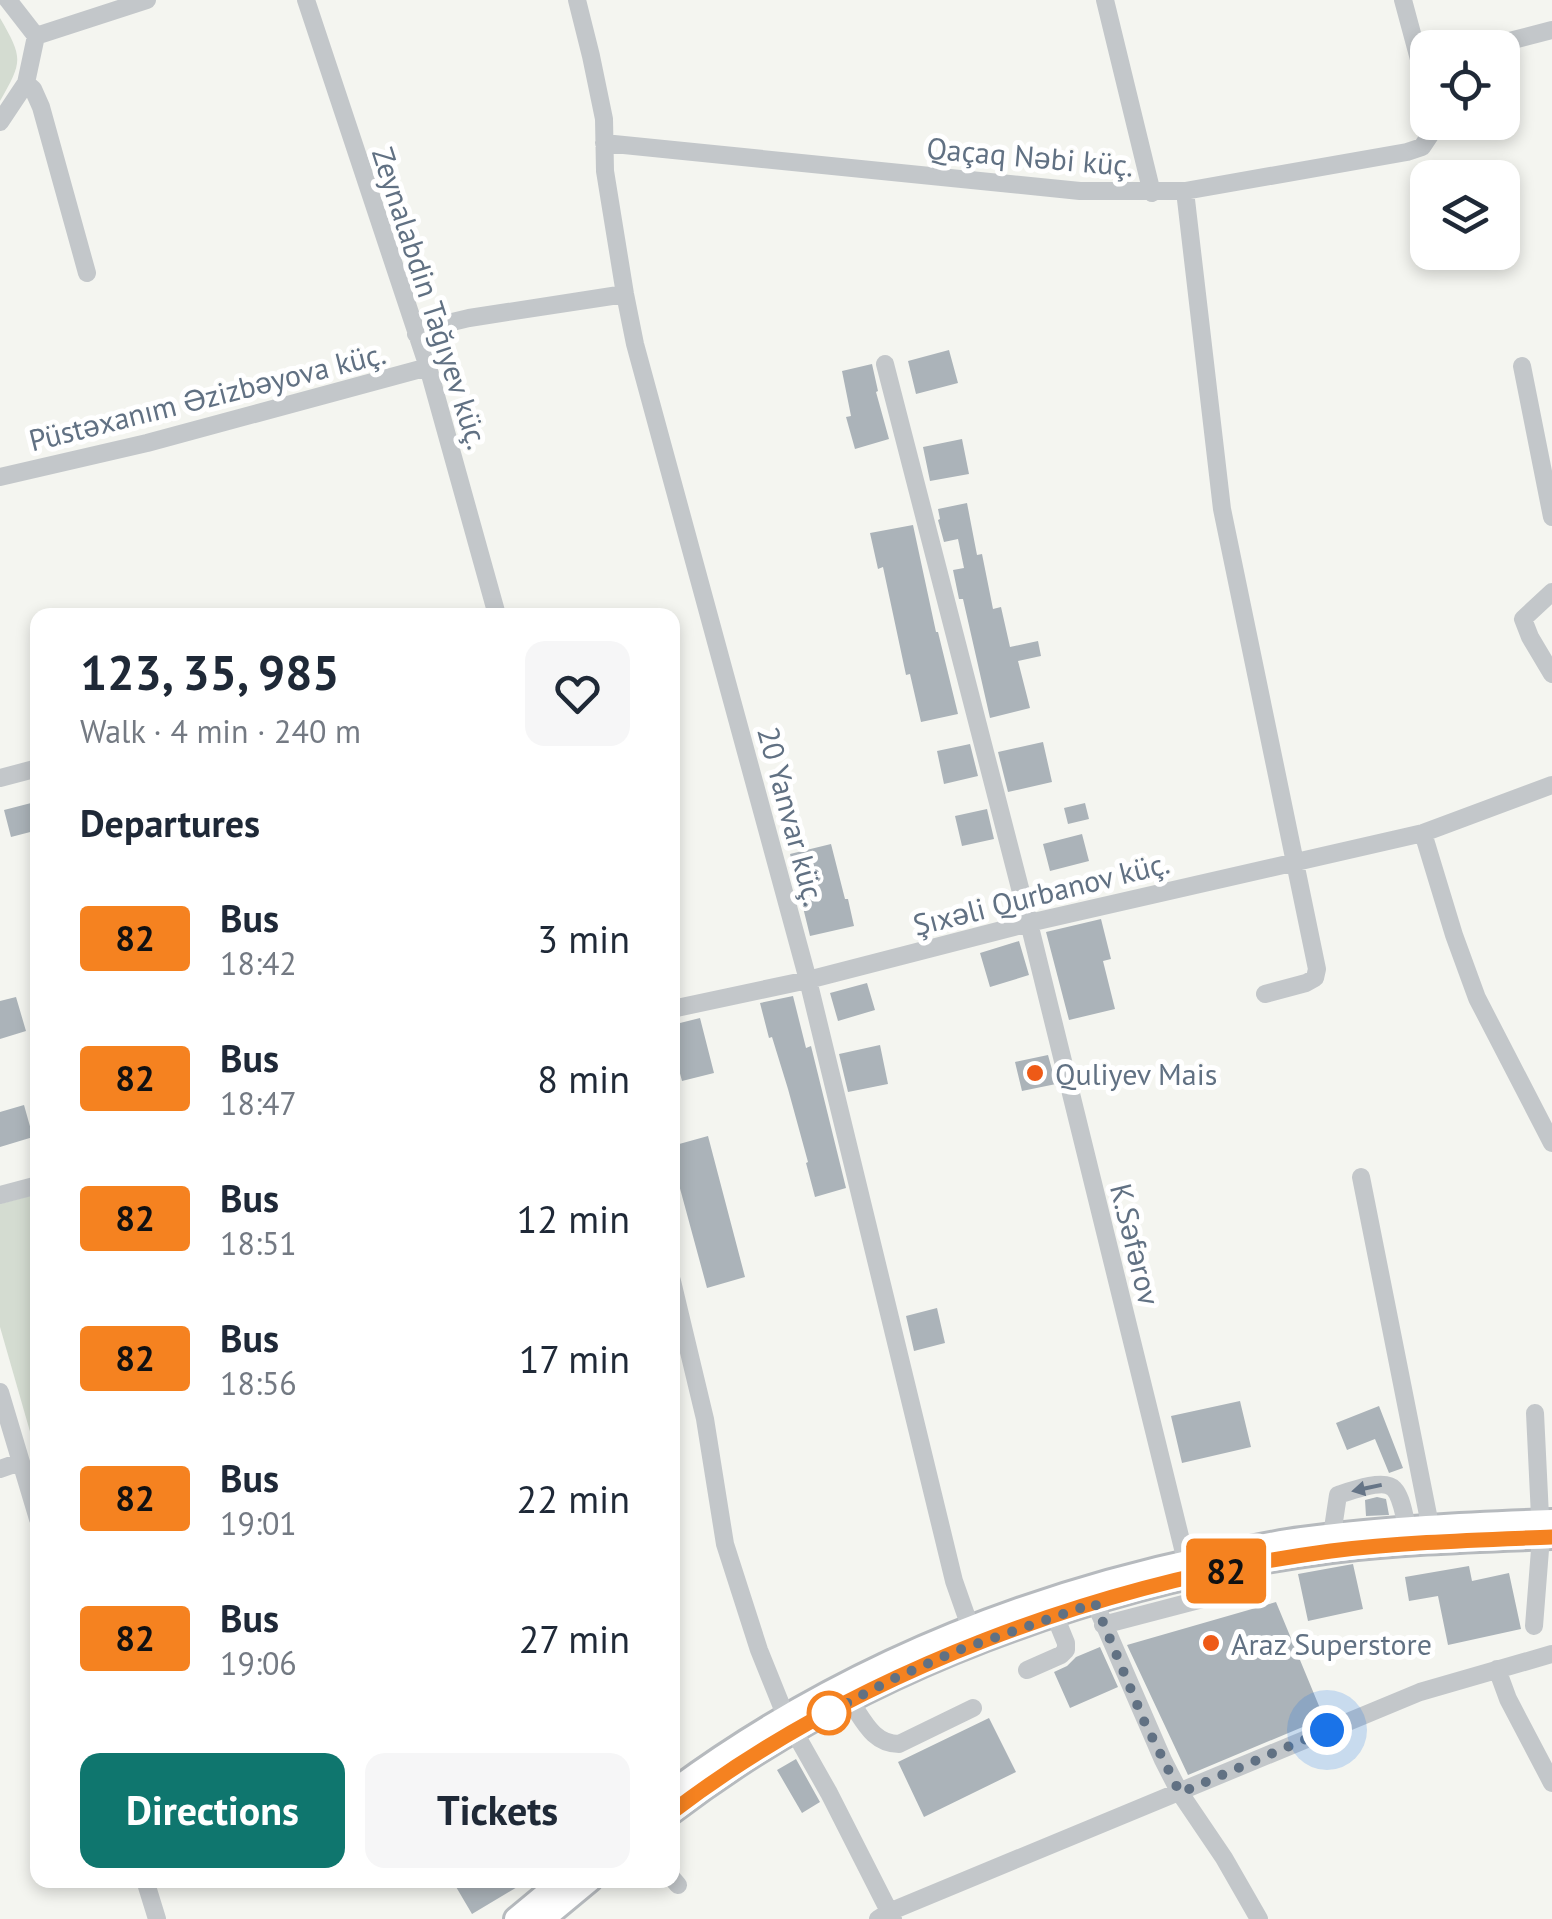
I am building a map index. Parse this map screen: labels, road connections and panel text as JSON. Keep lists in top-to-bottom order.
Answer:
{
  "streets": {
    "street": [
      "Qaçaq Nəbi küç.",
      "Zeynalabdin Tağıyev küç.",
      "Püstəxanım Əzizbəyova küç.",
      "20 Yanvar küç.",
      "Şıxəli Qurbanov küç.",
      "K.Səfərov"
    ]
  },
  "crossings": [
    ["Qaçaq Nəbi küç.", "20 Yanvar küç."],
    ["Zeynalabdin Tağıyev küç.", "Püstəxanım Əzizbəyova küç."],
    ["20 Yanvar küç.", "Şıxəli Qurbanov küç."],
    ["Şıxəli Qurbanov küç.", "K.Səfərov"]
  ],
  "places": ["Quliyev Mais", "Araz Superstore"],
  "lines": ["bus line 82"],
  "page": {
    "on_map": "82",
    "heading": [
      ["123, 35, 985", "Walk · 4 min · 240 m"],
      "Departures"
    ],
    "list": [
      {
        "mark": "82",
        "name": "Bus",
        "note": "18:42",
        "value": "3 min"
      },
      {
        "mark": "82",
        "name": "Bus",
        "note": "18:47",
        "value": "8 min"
      },
      {
        "mark": "82",
        "name": "Bus",
        "note": "18:51",
        "value": "12 min"
      },
      {
        "mark": "82",
        "name": "Bus",
        "note": "18:56",
        "value": "17 min"
      },
      {
        "mark": "82",
        "name": "Bus",
        "note": "19:01",
        "value": "22 min"
      },
      {
        "mark": "82",
        "name": "Bus",
        "note": "19:06",
        "value": "27 min"
      }
    ],
    "buttons": ["Directions", "Tickets"]
  }
}
